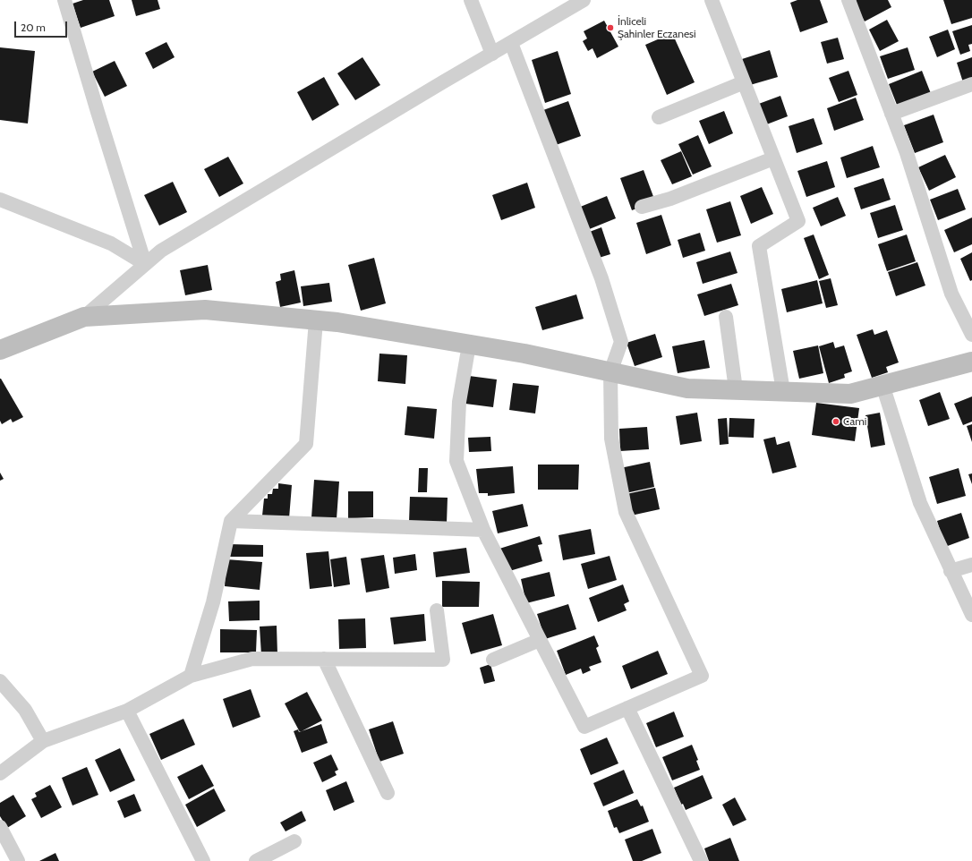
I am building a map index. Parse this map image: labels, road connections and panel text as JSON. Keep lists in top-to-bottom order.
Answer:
{
  "places": ["İnliceli Şahinler Eczanesi", "Cami"],
  "scale_bar": "20 m"
}
